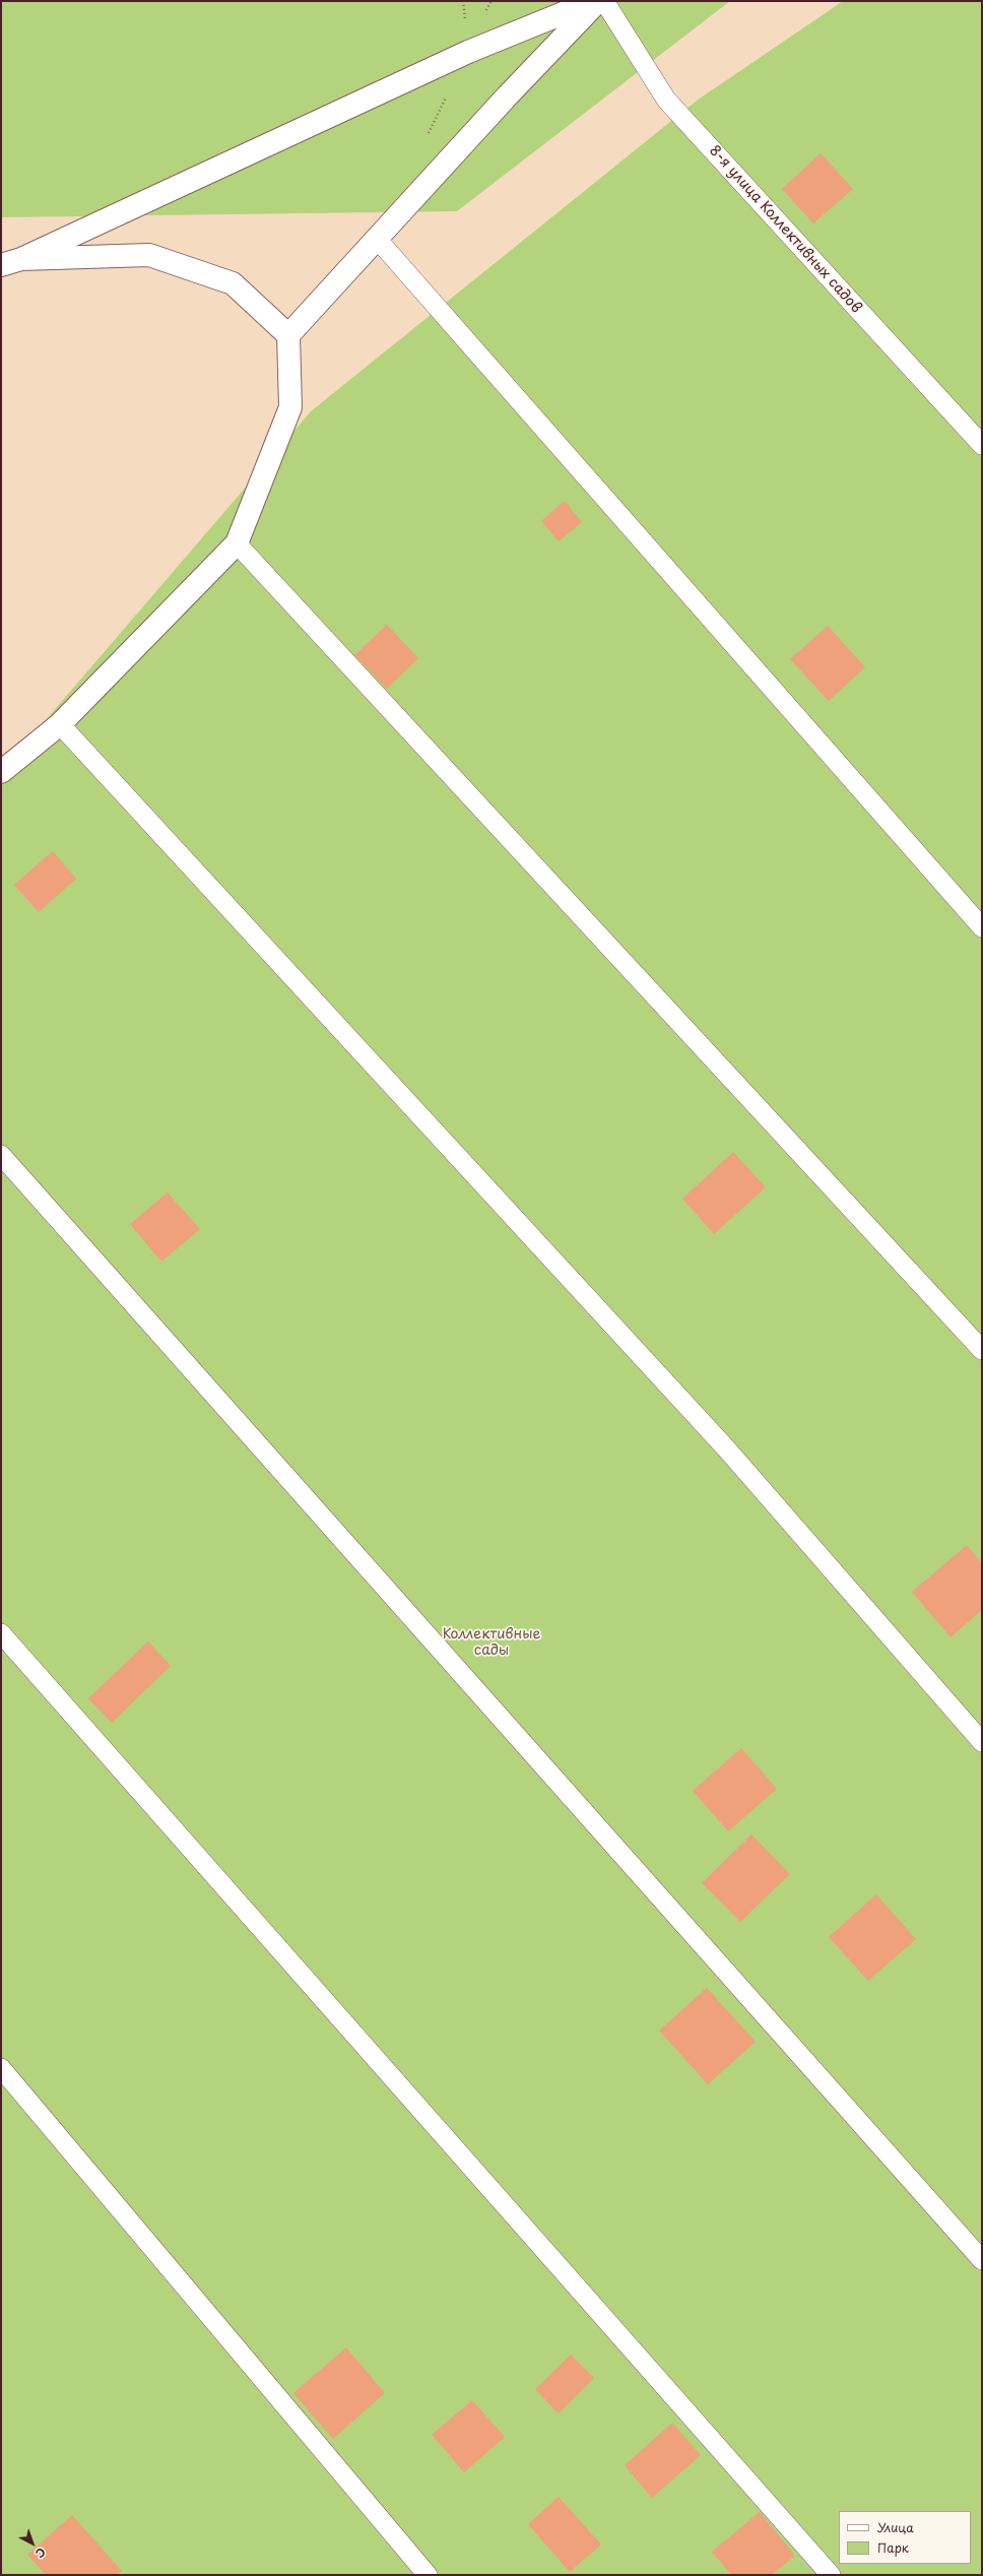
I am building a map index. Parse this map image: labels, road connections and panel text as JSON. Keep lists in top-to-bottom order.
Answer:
{
  "streets": {
    "lane": ["8-я улица Коллективных садов"]
  },
  "parks": ["Коллективные сады"],
  "legend": ["Улица", "Парк"],
  "north": "bottom right"
}
